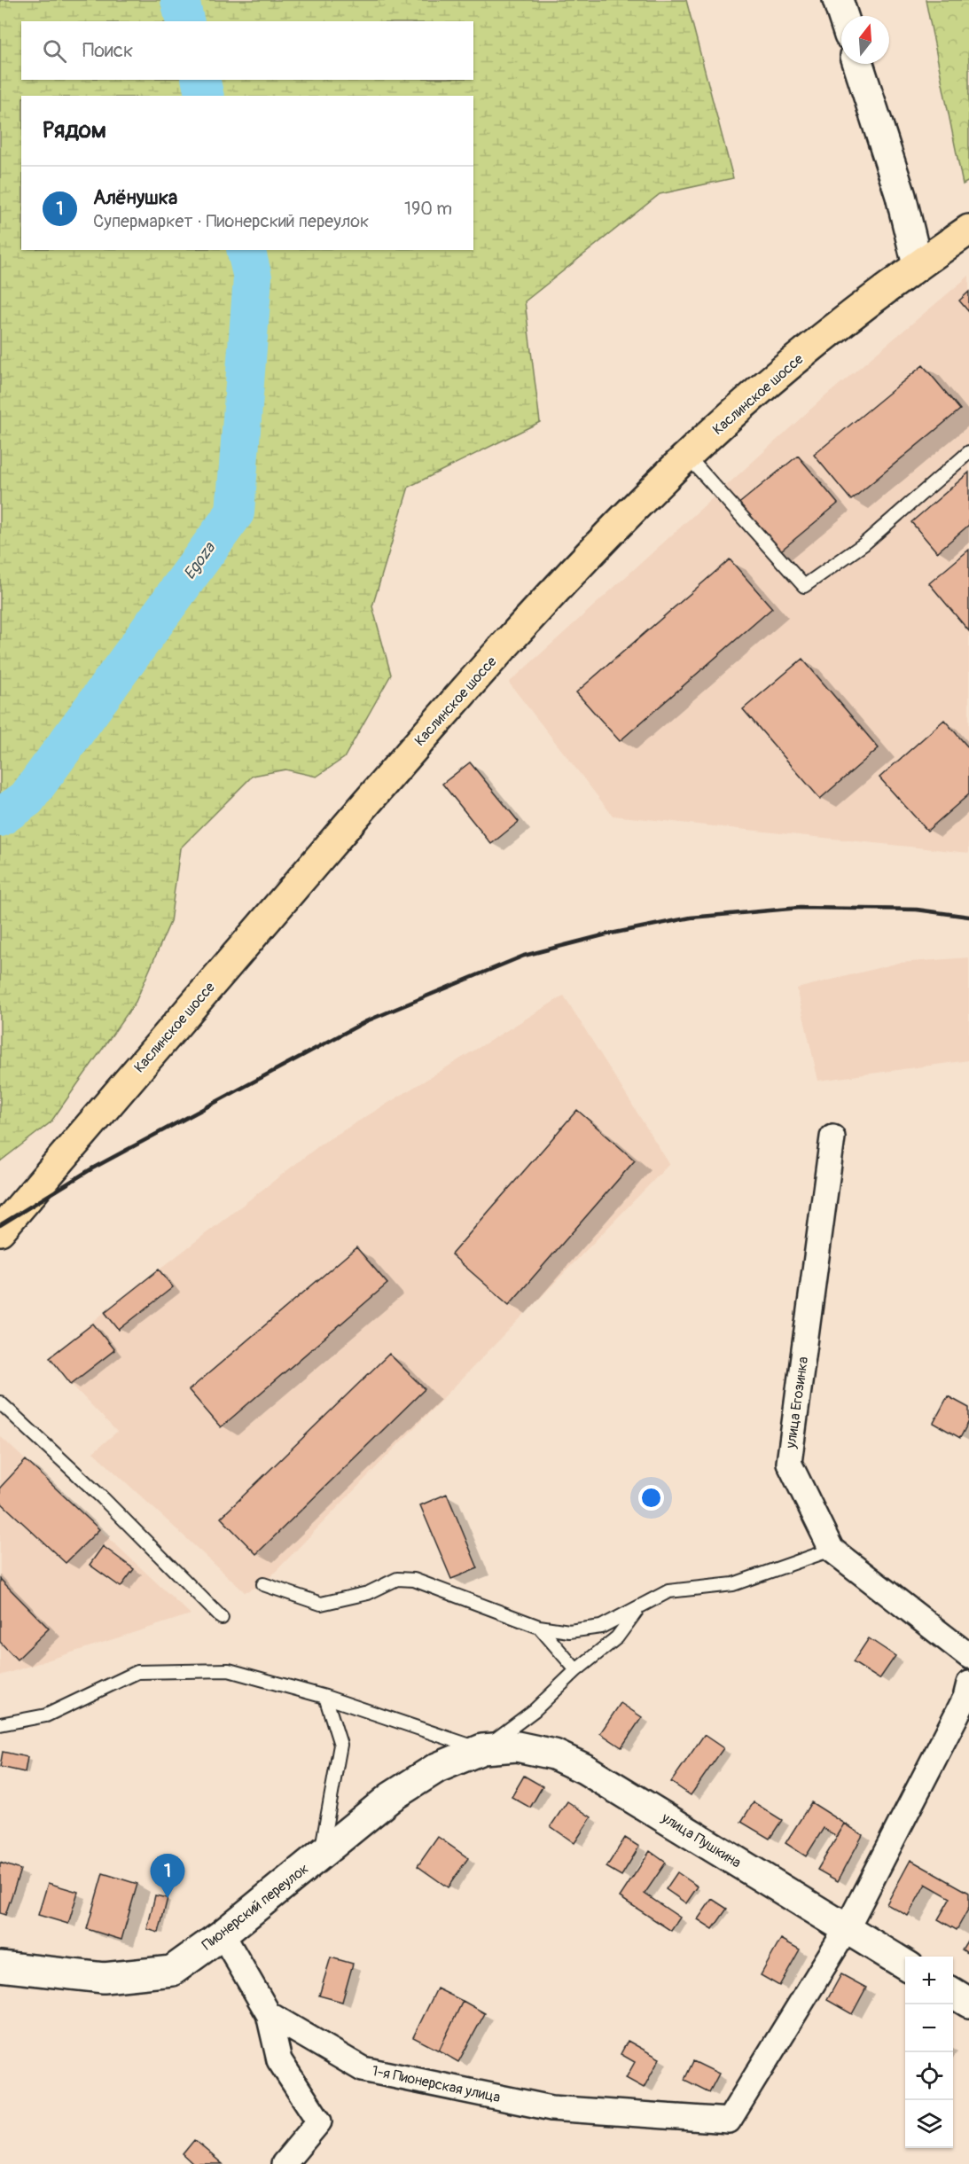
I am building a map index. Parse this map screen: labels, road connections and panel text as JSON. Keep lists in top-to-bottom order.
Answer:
{
  "streets": {
    "main road": ["Каслинское шоссе"],
    "street": [
      "улица Егозинка",
      "улица Пушкина",
      "Пионерский переулок",
      "1-я Пионерская улица"
    ]
  },
  "crossings": [
    ["улица Пушкина", "Пионерский переулок"],
    ["улица Пушкина", "1-я Пионерская улица"]
  ],
  "water": ["Egoza"],
  "north": "top",
  "page": {
    "search": "Поиск",
    "heading": "Рядом",
    "list": [
      {
        "mark": "1",
        "name": "Алёнушка",
        "note": "Супермаркет · Пионерский переулок",
        "value": "190 m"
      }
    ],
    "pins": "1",
    "map_buttons": ["+", "−"]
  }
}
